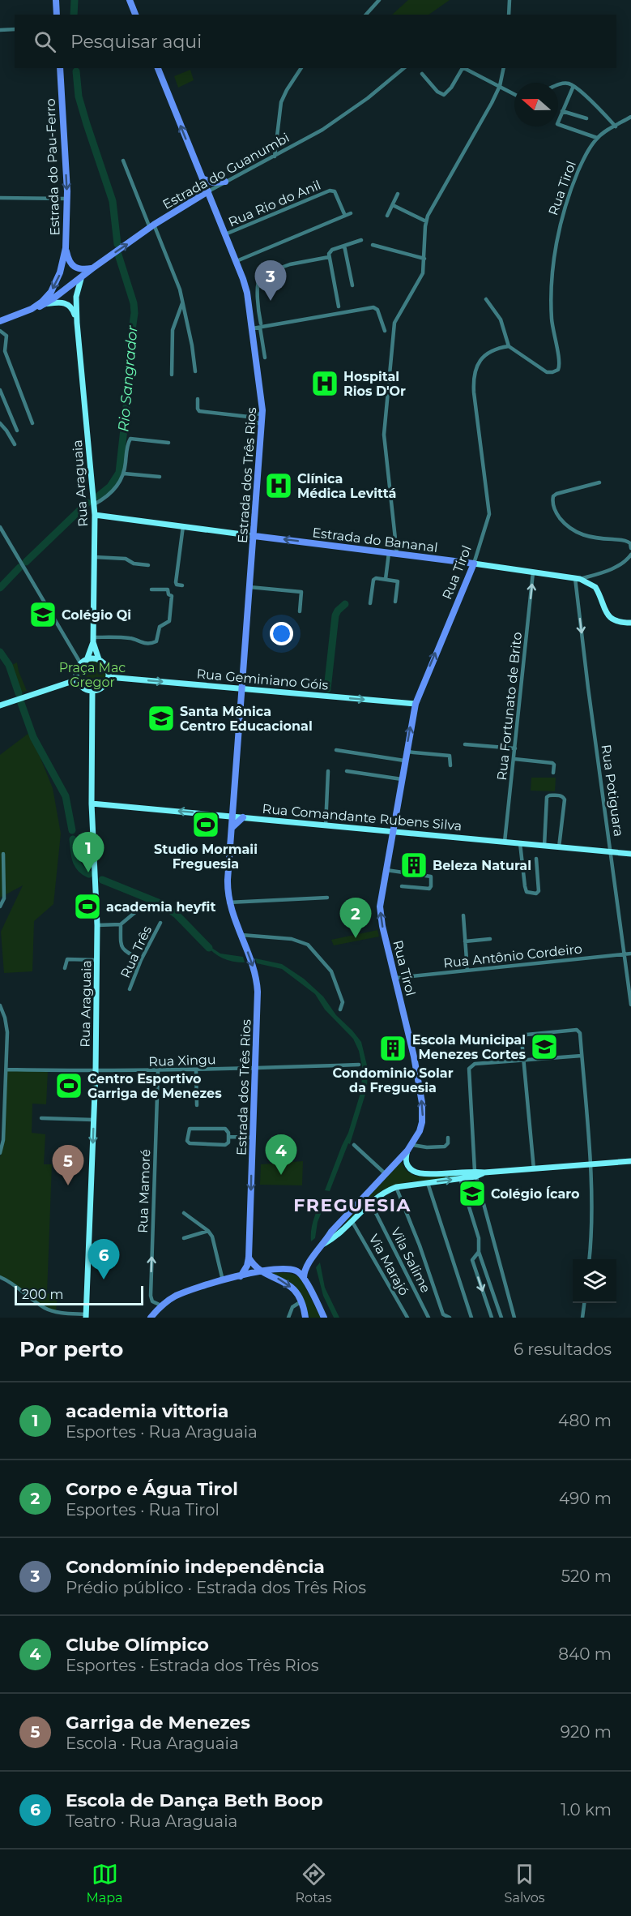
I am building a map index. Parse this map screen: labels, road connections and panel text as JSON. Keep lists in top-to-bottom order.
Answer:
{
  "streets": {
    "main road": [
      "Estrada do Pau-Ferro",
      "Estrada do Guanumbi",
      "Rua Tirol",
      "Estrada dos Três Rios",
      "Estrada do Bananal"
    ],
    "street": [
      "Rua Rio do Anil",
      "Rua Araguaia",
      "Rua Geminiano Góis",
      "Rua Fortunato de Brito",
      "Rua Potiguara",
      "Rua Comandante Rubens Silva",
      "Rua Três",
      "Rua Antônio Cordeiro",
      "Rua Xingu",
      "Rua Mamoré",
      "Vila Salime",
      "Via Marajó"
    ]
  },
  "crossings": [
    ["Estrada do Pau-Ferro", "Estrada do Guanumbi"],
    ["Estrada do Guanumbi", "Estrada dos Três Rios"],
    ["Estrada do Guanumbi", "Rua Araguaia"],
    ["Rua Tirol", "Estrada do Bananal"],
    ["Rua Tirol", "Rua Geminiano Góis"],
    ["Rua Tirol", "Rua Comandante Rubens Silva"],
    ["Rua Tirol", "Rua Antônio Cordeiro"],
    ["Rua Rio do Anil", "Estrada dos Três Rios"],
    ["Estrada dos Três Rios", "Estrada do Bananal"],
    ["Estrada dos Três Rios", "Rua Geminiano Góis"],
    ["Estrada dos Três Rios", "Rua Comandante Rubens Silva"],
    ["Estrada dos Três Rios", "Rua Xingu"],
    ["Rua Araguaia", "Estrada do Bananal"],
    ["Rua Araguaia", "Rua Geminiano Góis"],
    ["Rua Araguaia", "Rua Comandante Rubens Silva"],
    ["Rua Araguaia", "Rua Xingu"],
    ["Estrada do Bananal", "Rua Fortunato de Brito"],
    ["Estrada do Bananal", "Rua Potiguara"],
    ["Rua Fortunato de Brito", "Rua Comandante Rubens Silva"],
    ["Rua Potiguara", "Rua Comandante Rubens Silva"],
    ["Rua Potiguara", "Rua Antônio Cordeiro"],
    ["Rua Xingu", "Rua Mamoré"]
  ],
  "one_way": [
    "Estrada do Pau-Ferro",
    "Rua Geminiano Góis",
    "Rua Fortunato de Brito",
    "Rua Potiguara",
    "Rua Mamoré"
  ],
  "districts": ["FREGUESIA"],
  "water": ["Rio Sangrador"],
  "parks": ["Praça Mac Gregor"],
  "places": {
    "hospital": ["Hospital Rios D'Or", "Clínica Médica Levittá"],
    "school or university": [
      "Colégio Qi",
      "Santa Mônica Centro Educacional",
      "Escola Municipal Menezes Cortes",
      "Colégio Ícaro"
    ],
    "sports": ["Studio Mormaii Freguesia", "academia heyfit", "Centro Esportivo Garriga de Menezes"],
    "building": ["Beleza Natural", "Condominio Solar da Freguesia"]
  },
  "scale_bar": "200 m",
  "north": "left",
  "page": {
    "search": "Pesquisar aqui",
    "pins": [
      "3",
      "1",
      "2",
      "4",
      "5",
      "6"
    ],
    "scale": "200 m",
    "heading": ["Por perto", "6 resultados"],
    "list": [
      {
        "mark": "1",
        "name": "academia vittoria",
        "note": "Esportes · Rua Araguaia",
        "value": "480 m"
      },
      {
        "mark": "2",
        "name": "Corpo e Água Tirol",
        "note": "Esportes · Rua Tirol",
        "value": "490 m"
      },
      {
        "mark": "3",
        "name": "Condomínio independência",
        "note": "Prédio público · Estrada dos Três Rios",
        "value": "520 m"
      },
      {
        "mark": "4",
        "name": "Clube Olímpico",
        "note": "Esportes · Estrada dos Três Rios",
        "value": "840 m"
      },
      {
        "mark": "5",
        "name": "Garriga de Menezes",
        "note": "Escola · Rua Araguaia",
        "value": "920 m"
      },
      {
        "mark": "6",
        "name": "Escola de Dança Beth Boop",
        "note": "Teatro · Rua Araguaia",
        "value": "1.0 km"
      }
    ],
    "nav": ["Mapa", "Rotas", "Salvos"]
  }
}
